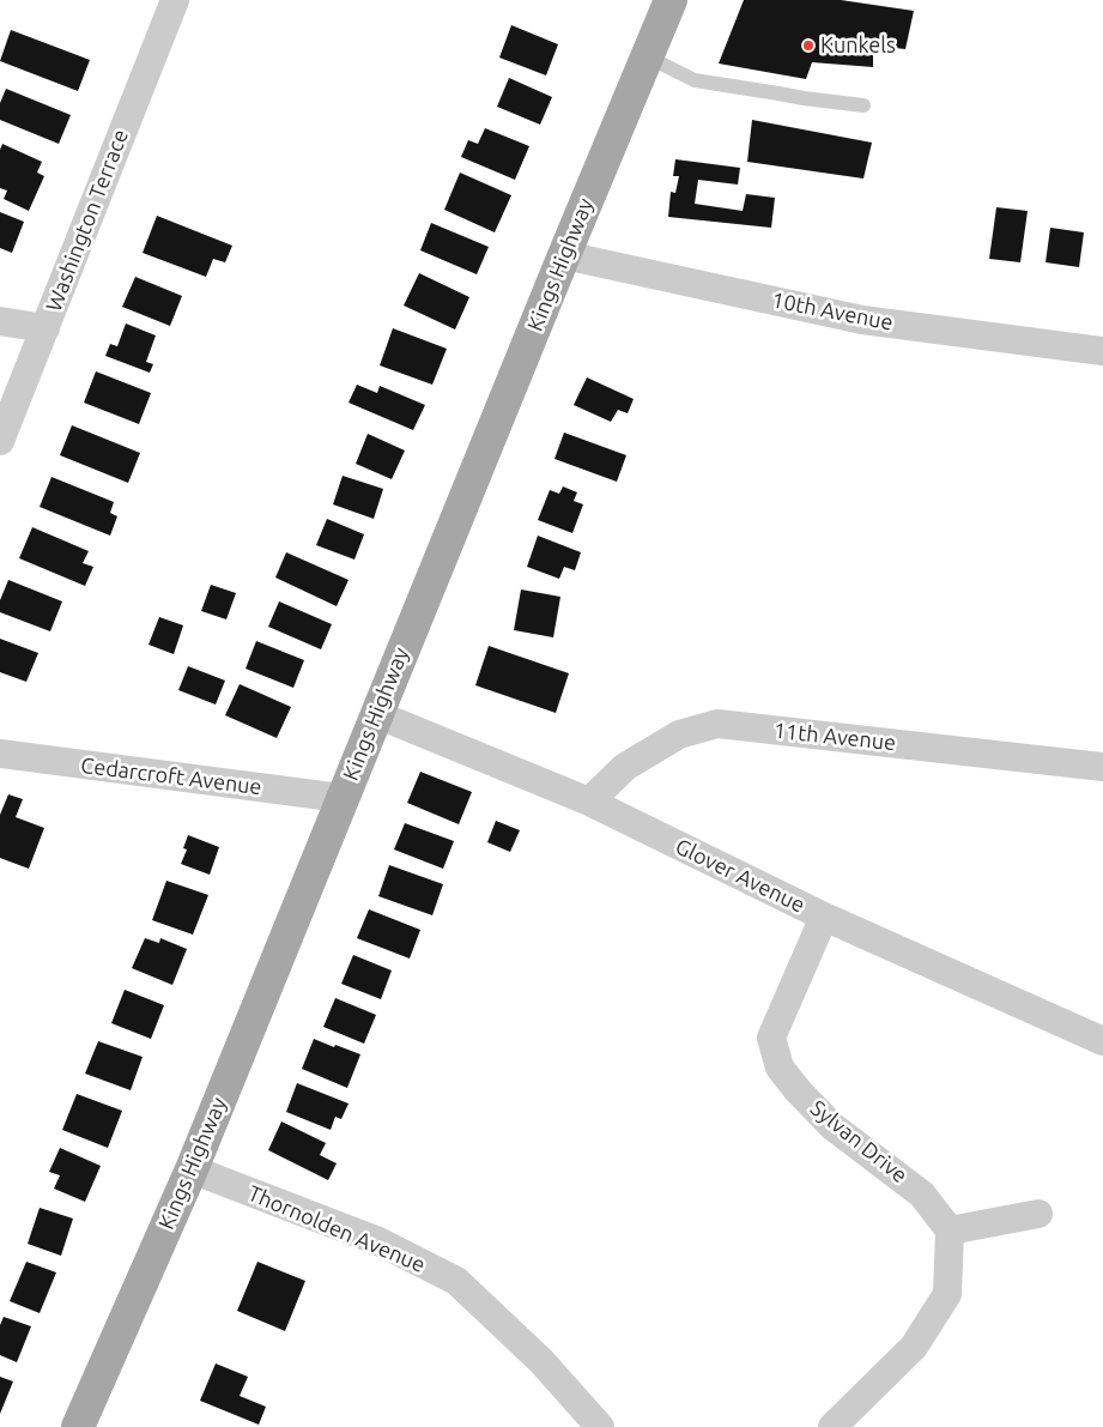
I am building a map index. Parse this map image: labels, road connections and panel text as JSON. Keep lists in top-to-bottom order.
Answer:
{
  "streets": {
    "main road": ["Kings Highway"],
    "street": [
      "Washington Terrace",
      "10th Avenue",
      "11th Avenue",
      "Cedarcroft Avenue",
      "Glover Avenue",
      "Sylvan Drive",
      "Thornolden Avenue"
    ]
  },
  "crossings": [
    ["Kings Highway", "10th Avenue"],
    ["Kings Highway", "Cedarcroft Avenue"],
    ["Kings Highway", "Glover Avenue"],
    ["Kings Highway", "Thornolden Avenue"],
    ["11th Avenue", "Glover Avenue"],
    ["Glover Avenue", "Sylvan Drive"]
  ],
  "places": ["Kunkels"]
}
